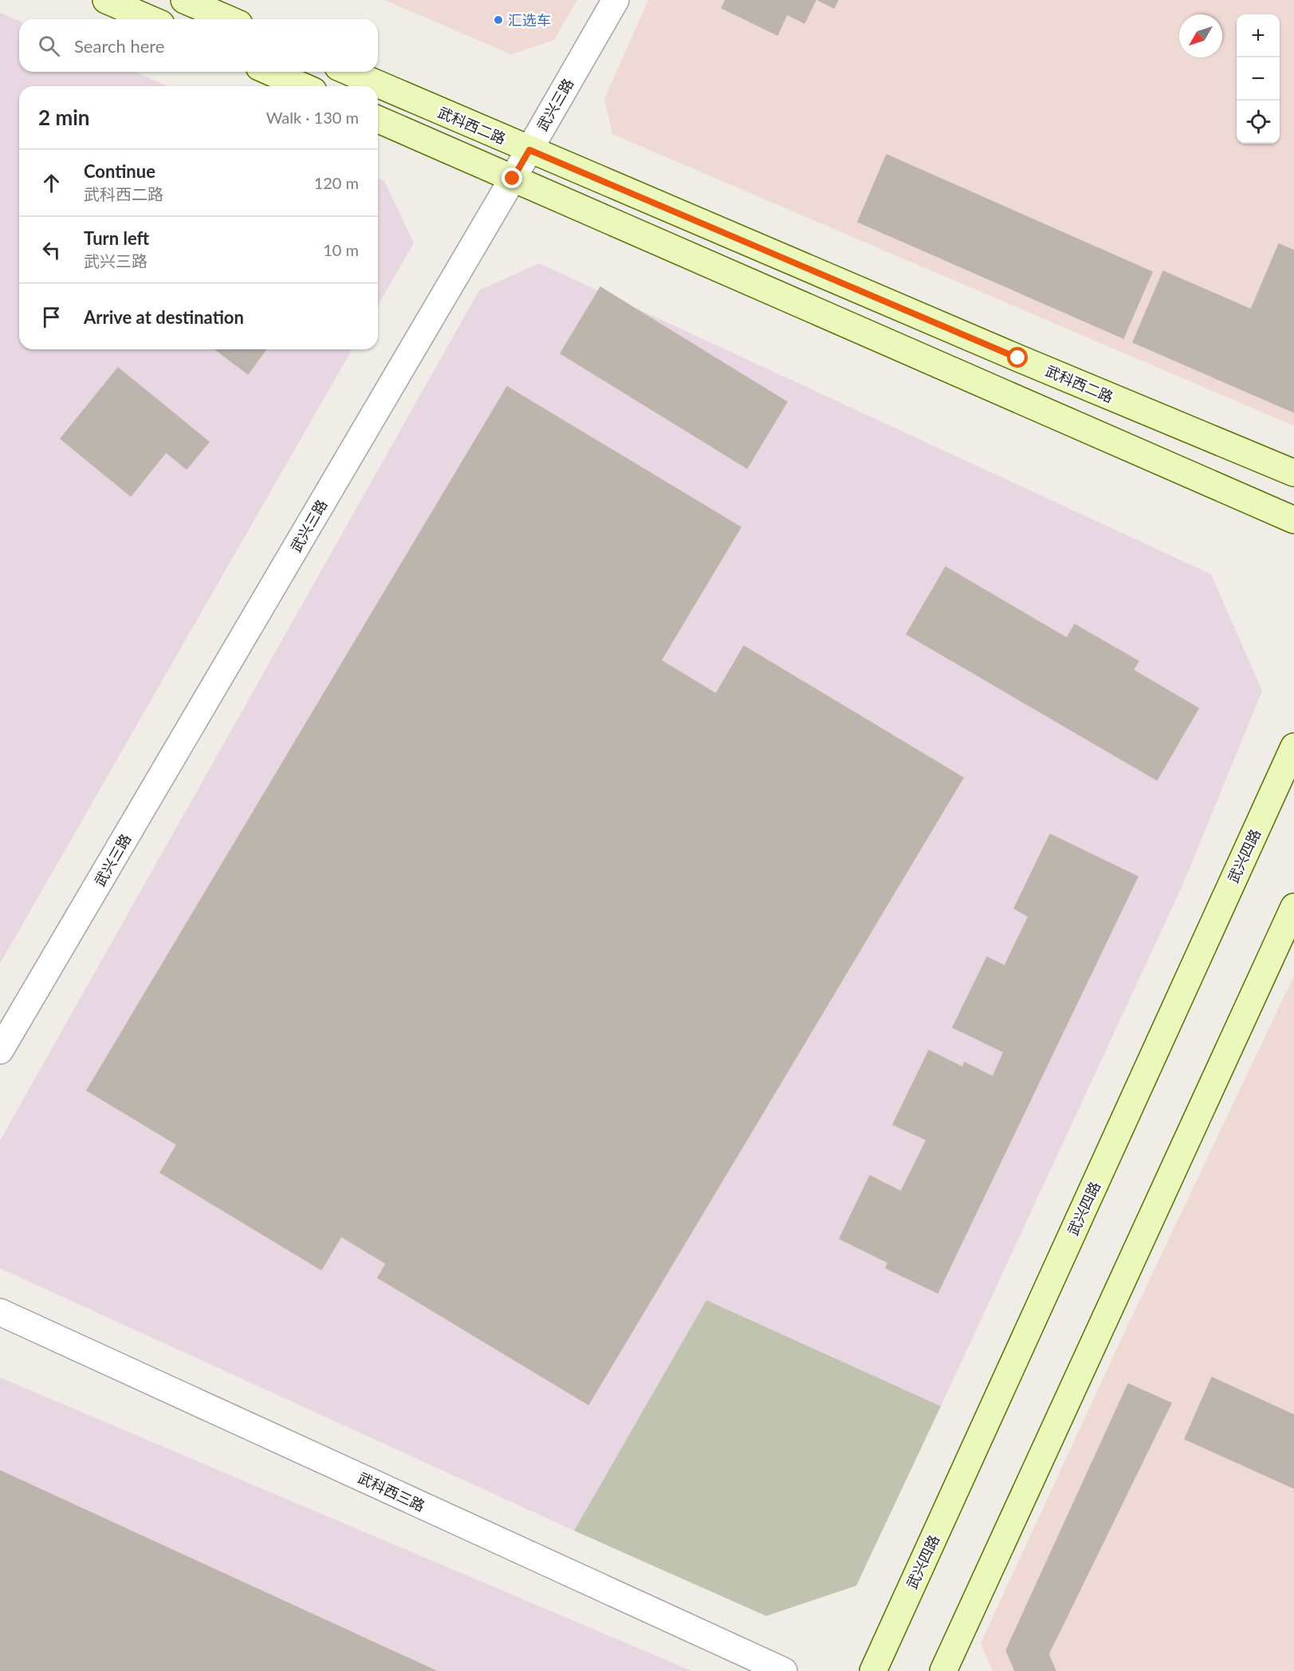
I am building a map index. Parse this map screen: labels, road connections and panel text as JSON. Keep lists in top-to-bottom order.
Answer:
{
  "streets": {
    "street": [
      "武兴三路",
      "武科西二路",
      "武兴四路",
      "武科西三路"
    ]
  },
  "crossings": [
    ["武兴三路", "武科西二路"]
  ],
  "places": ["汇选车"],
  "north": "bottom left",
  "page": {
    "map_buttons": ["+", "−"],
    "search": "Search here",
    "heading": ["2 min", "Walk · 130 m"],
    "list": [
      ["Continue", "武科西二路", "120 m"],
      ["Turn left", "武兴三路", "10 m"],
      "Arrive at destination"
    ]
  }
}
